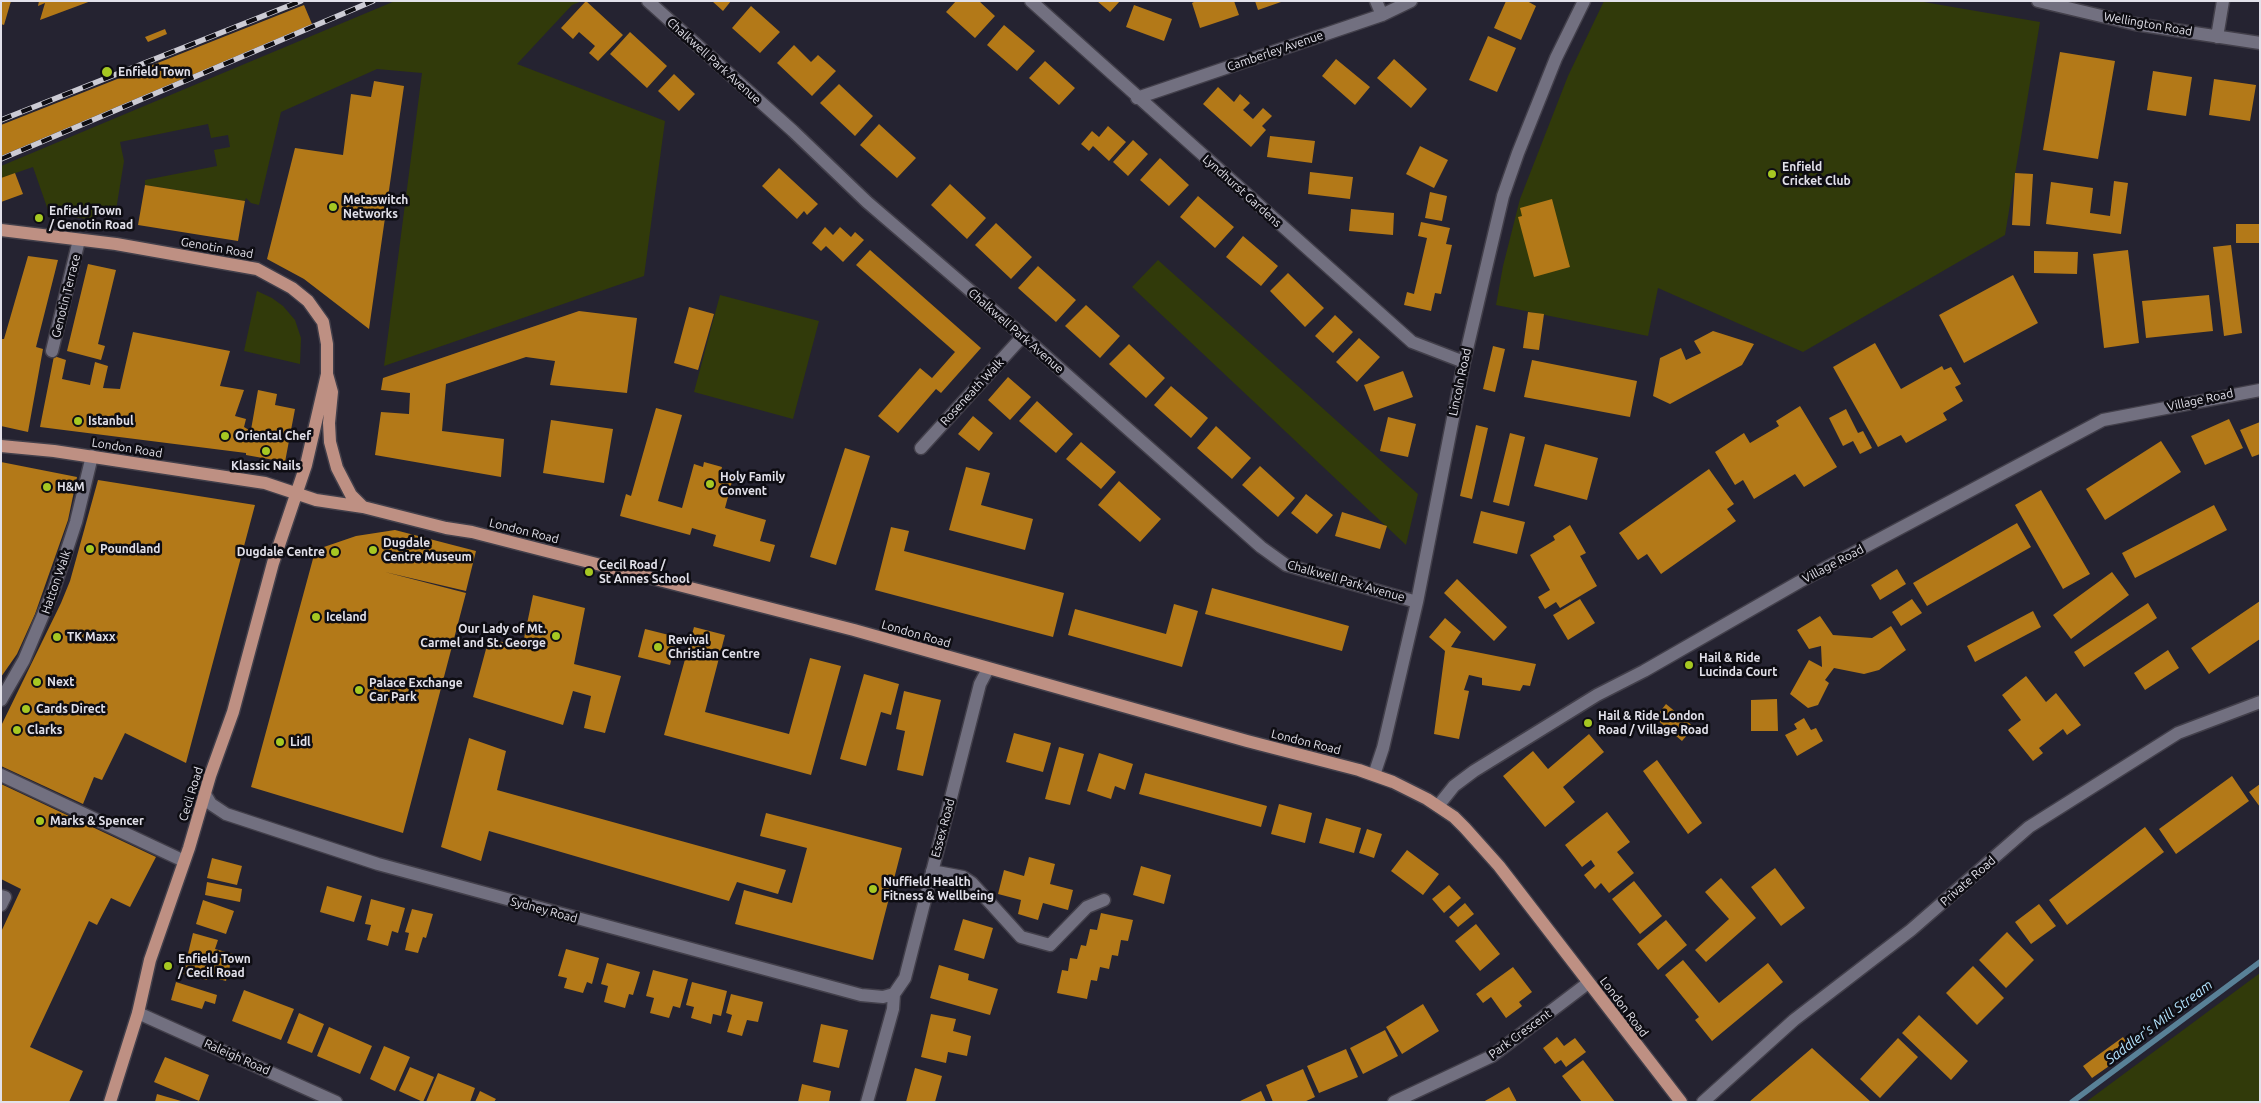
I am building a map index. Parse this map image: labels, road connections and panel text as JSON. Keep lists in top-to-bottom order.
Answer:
{
  "streets": {
    "main road": ["Genotin Road", "London Road", "Cecil Road"],
    "street": [
      "Wellington Road",
      "Camberley Avenue",
      "Chalkwell Park Avenue",
      "Lyndhurst Gardens",
      "Genotin Terrace",
      "Lincoln Road",
      "Roseneath Walk",
      "Village Road",
      "Hatton Walk",
      "Essex Road",
      "Private Road",
      "Sydney Road",
      "Park Crescent",
      "Raleigh Road"
    ]
  },
  "crossings": [
    ["Camberley Avenue", "Lyndhurst Gardens"],
    ["Chalkwell Park Avenue", "Lincoln Road"],
    ["Chalkwell Park Avenue", "Roseneath Walk"],
    ["Lyndhurst Gardens", "Lincoln Road"],
    ["Genotin Road", "Genotin Terrace"],
    ["Genotin Road", "London Road"],
    ["Genotin Road", "Cecil Road"],
    ["Lincoln Road", "London Road"],
    ["Village Road", "London Road"],
    ["London Road", "Hatton Walk"],
    ["London Road", "Cecil Road"],
    ["London Road", "Essex Road"],
    ["London Road", "Park Crescent"],
    ["Cecil Road", "Sydney Road"],
    ["Cecil Road", "Raleigh Road"],
    ["Essex Road", "Sydney Road"]
  ],
  "water": ["Saddler's Mill Stream"],
  "places": [
    "Enfield Town",
    "Enfield Cricket Club",
    "Metaswitch Networks",
    "Enfield Town / Genotin Road",
    "Istanbul",
    "Oriental Chef",
    "Klassic Nails",
    "Holy Family Convent",
    "H&M",
    "Poundland",
    "Dugdale Centre Museum",
    "Dugdale Centre",
    "Cecil Road / St Annes School",
    "Iceland",
    "Our Lady of Mt. Carmel and St. George",
    "TK Maxx",
    "Revival Christian Centre",
    "Hail & Ride Lucinda Court",
    "Next",
    "Palace Exchange Car Park",
    "Cards Direct",
    "Hail & Ride London Road / Village Road",
    "Clarks",
    "Lidl",
    "Marks & Spencer",
    "Nuffield Health Fitness & Wellbeing",
    "Enfield Town / Cecil Road"
  ]
}
